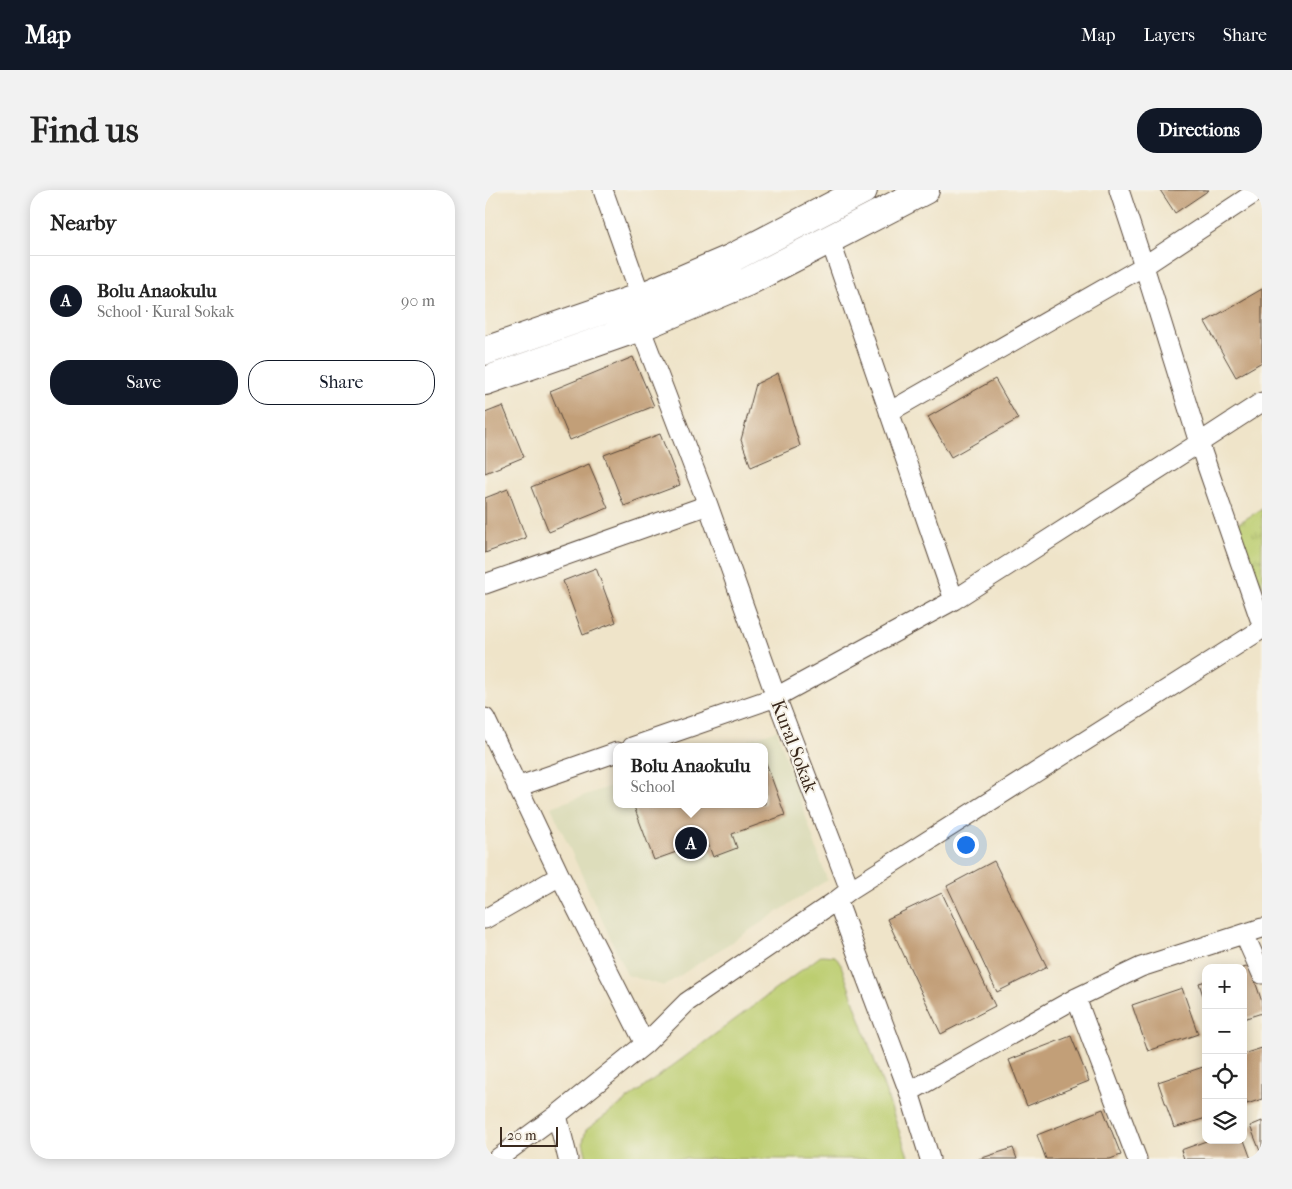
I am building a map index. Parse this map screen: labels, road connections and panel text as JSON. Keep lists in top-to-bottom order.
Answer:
{
  "streets": {
    "street": ["Kural Sokak"]
  },
  "scale_bar": "20 m",
  "page": {
    "header": "Map",
    "nav": ["Map", "Layers", "Share"],
    "buttons": [
      "Directions",
      ["Save", "Share"]
    ],
    "title": "Find us",
    "heading": "Nearby",
    "list": [
      {
        "mark": "A",
        "name": "Bolu Anaokulu",
        "note": "School · Kural Sokak",
        "value": "90 m"
      }
    ],
    "popup": ["Bolu Anaokulu", "School"],
    "pins": "A",
    "map_buttons": ["+", "−"],
    "scale": "20 m"
  }
}
